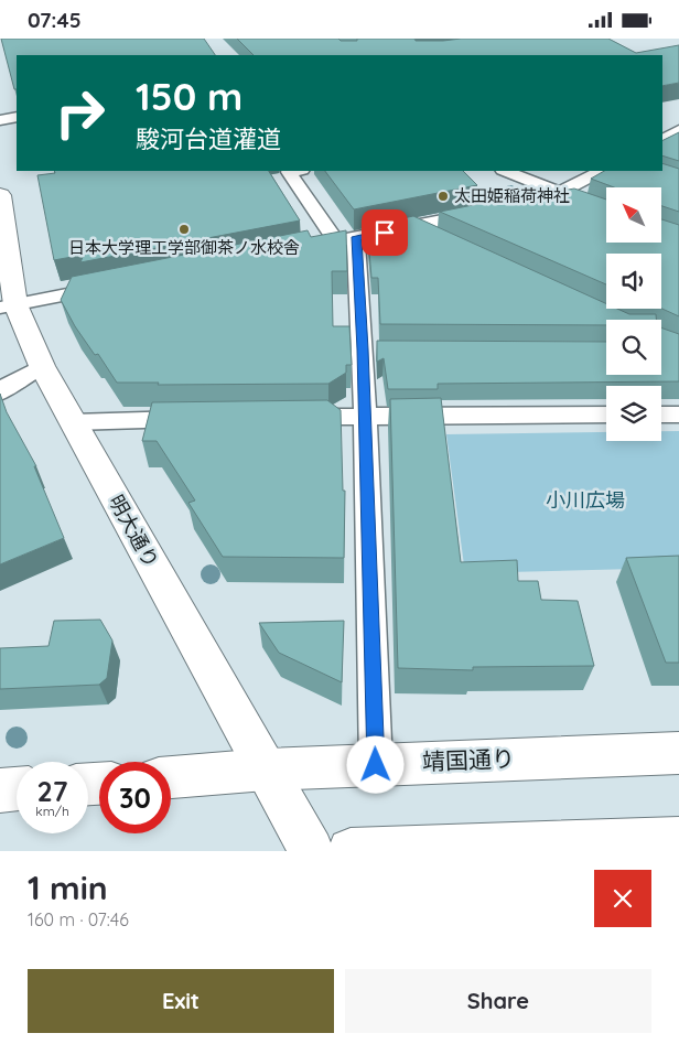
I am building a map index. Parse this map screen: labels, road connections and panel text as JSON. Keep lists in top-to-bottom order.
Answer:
{
  "streets": {
    "street": ["明大通り", "靖国通り"]
  },
  "crossings": [
    ["明大通り", "靖国通り"]
  ],
  "parks": ["小川広場"],
  "places": ["太田姫稲荷神社", "日本大学理工学部御茶ノ水校舎"],
  "north": "top left",
  "page": {
    "status": "07:45",
    "turn": ["150 m", "駿河台道灌道"],
    "speed": "27 km/h",
    "limit": "30",
    "heading": ["1 min", "160 m · 07:46"],
    "buttons": ["Exit", "Share"]
  }
}
